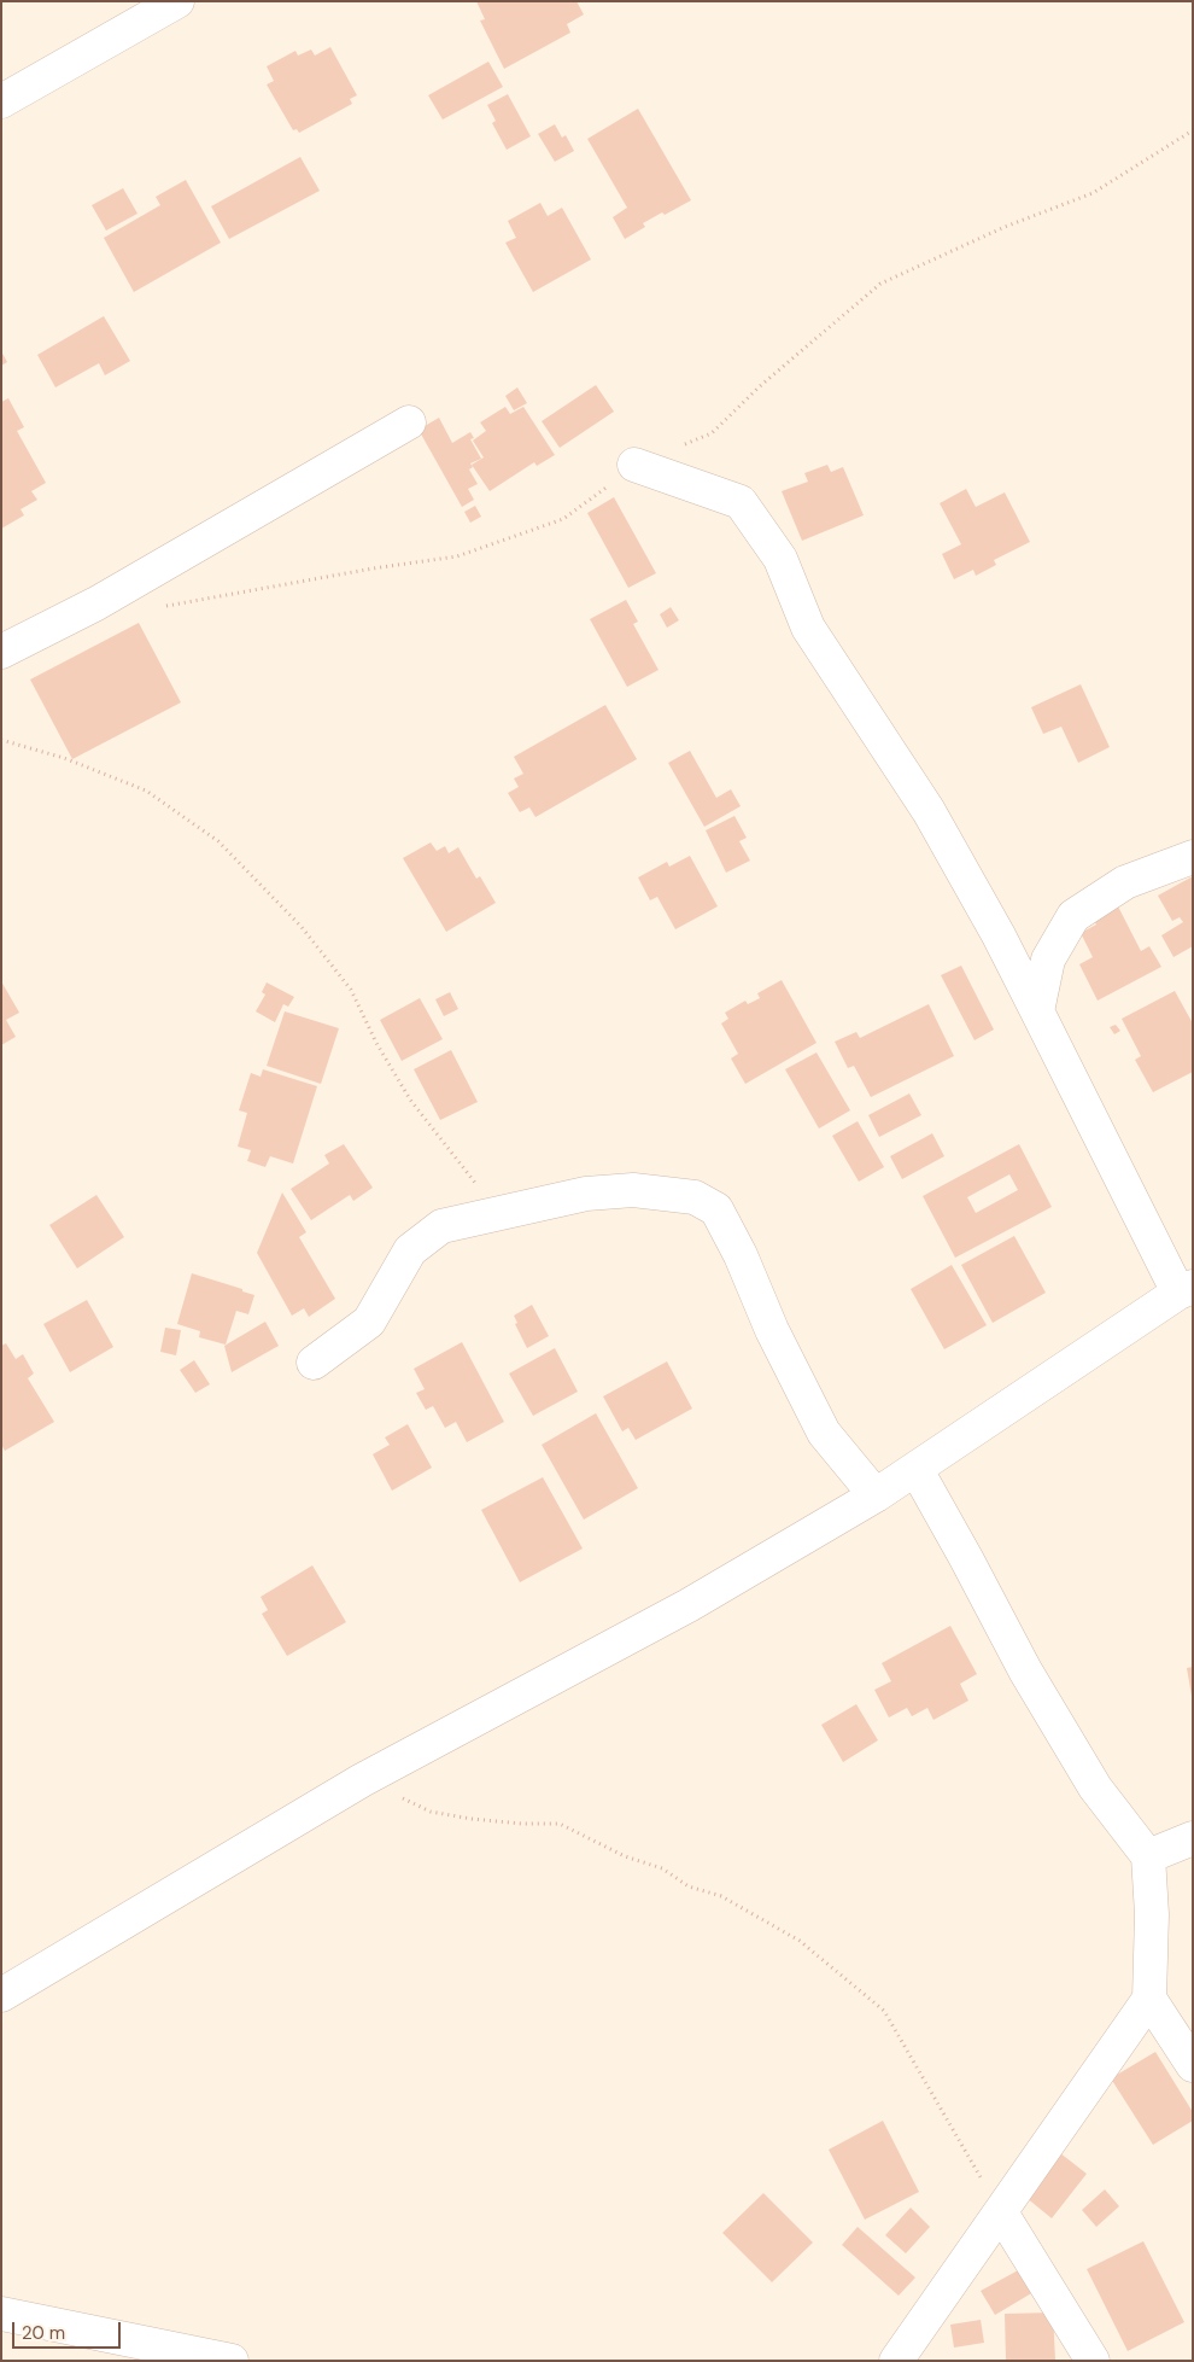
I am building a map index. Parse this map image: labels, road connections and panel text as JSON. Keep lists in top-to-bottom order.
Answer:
{
  "scale_bar": "20 m"
}
